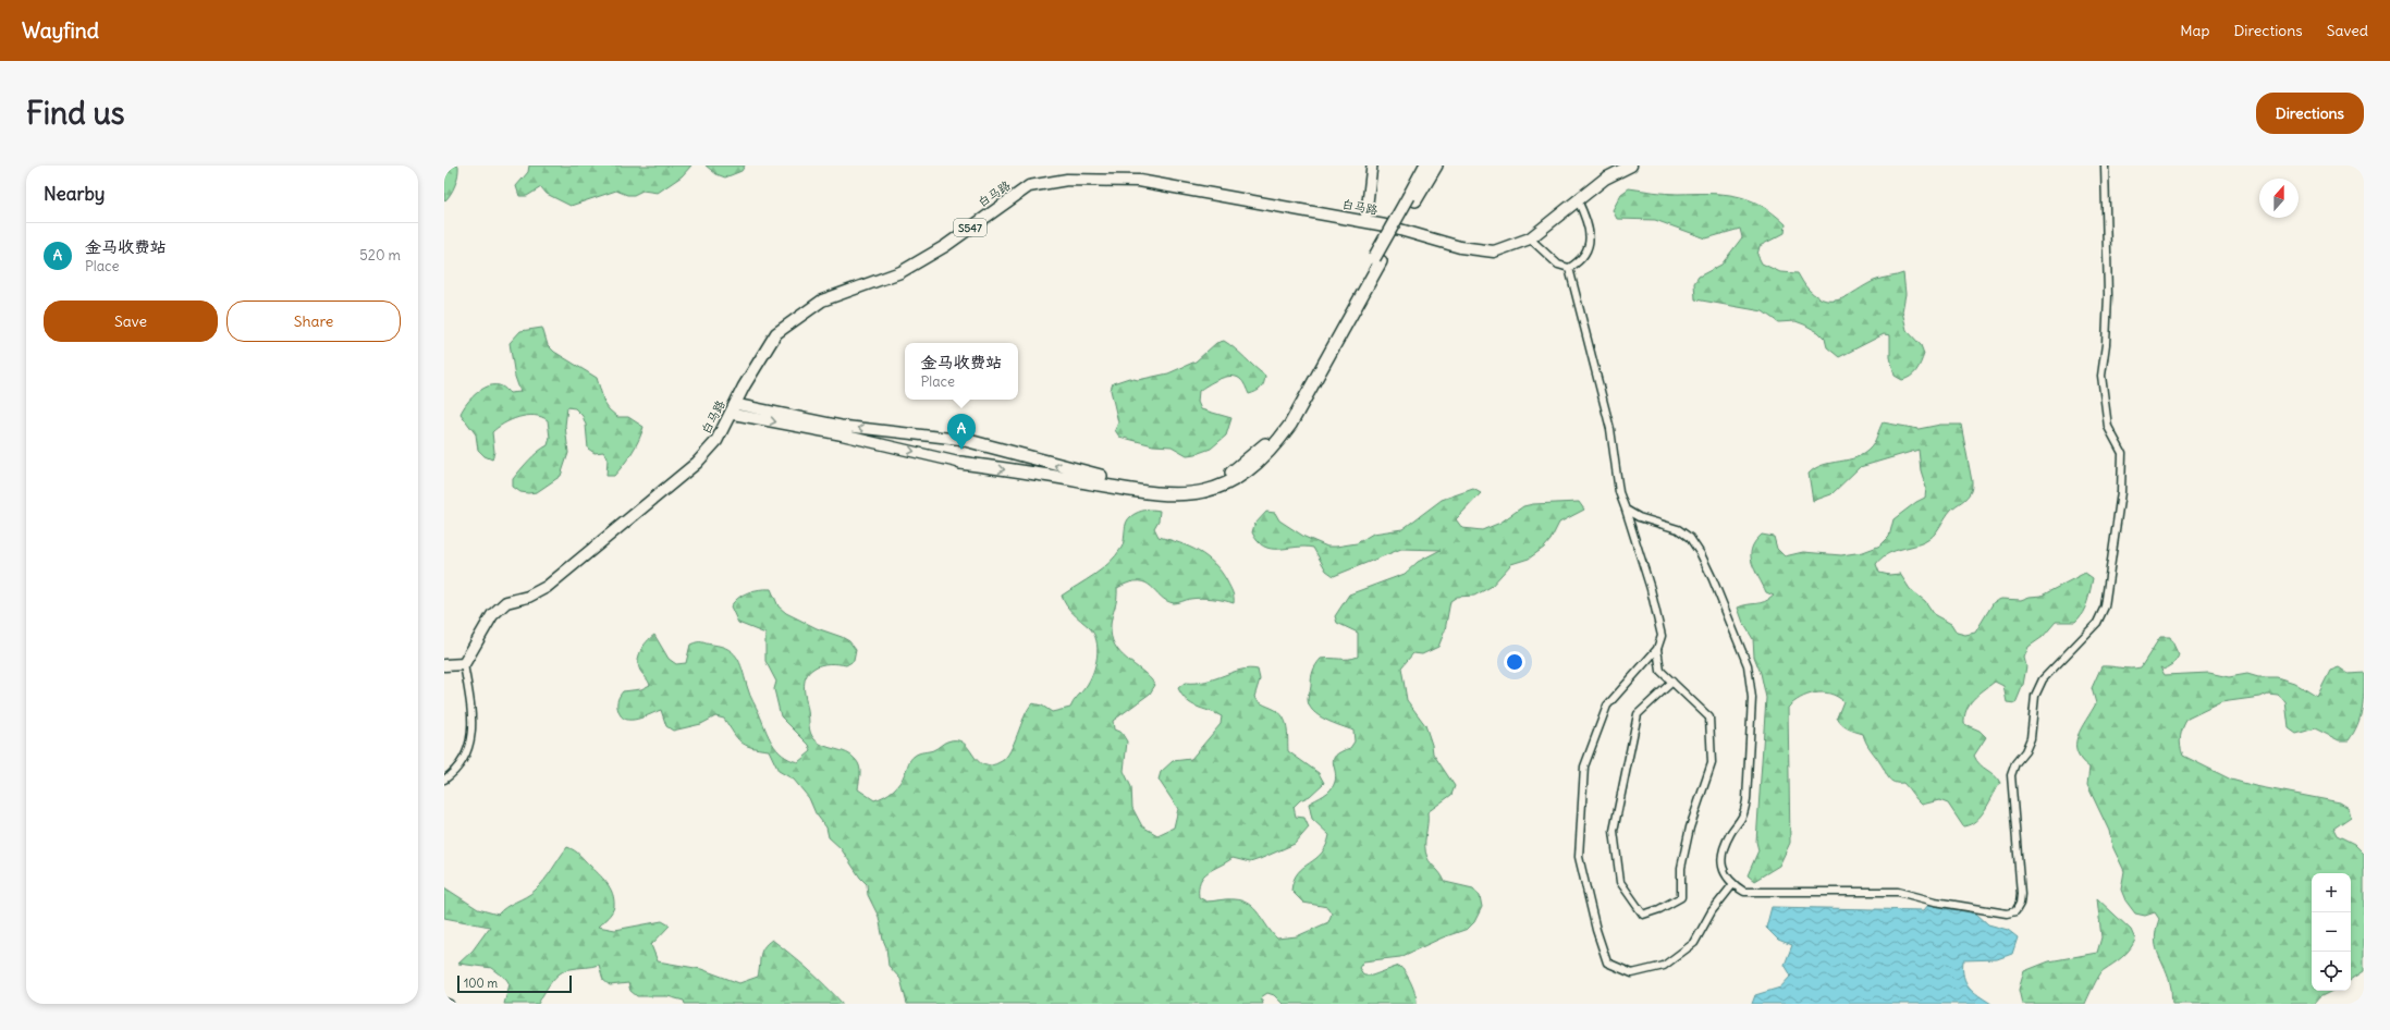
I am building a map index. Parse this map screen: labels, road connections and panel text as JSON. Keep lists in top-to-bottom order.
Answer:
{
  "streets": {
    "main road": ["白马路", "S547"]
  },
  "scale_bar": "100 m",
  "north": "top",
  "page": {
    "header": "Wayfind",
    "nav": ["Map", "Directions", "Saved"],
    "buttons": [
      "Directions",
      ["Save", "Share"]
    ],
    "title": "Find us",
    "heading": "Nearby",
    "list": [
      {
        "mark": "A",
        "name": "金马收费站",
        "note": "Place",
        "value": "520 m"
      }
    ],
    "popup": ["金马收费站", "Place"],
    "pins": "A",
    "map_buttons": ["+", "−"],
    "scale": "100 m"
  }
}
